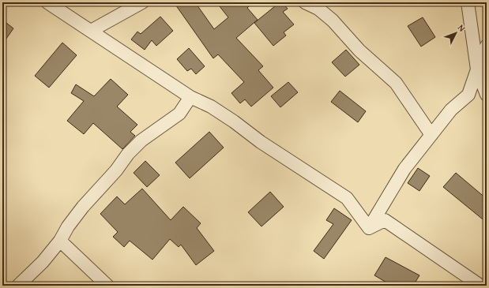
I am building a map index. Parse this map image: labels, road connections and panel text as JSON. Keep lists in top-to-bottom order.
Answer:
{
  "north": "top right"
}
